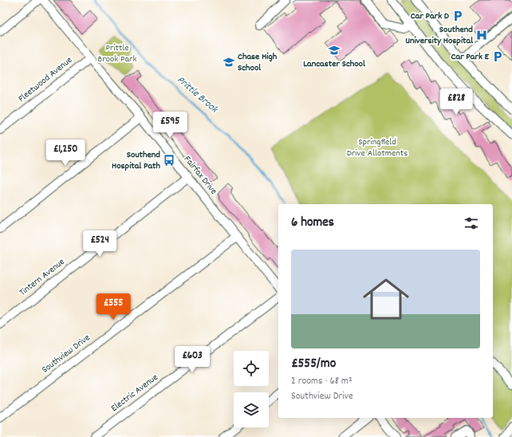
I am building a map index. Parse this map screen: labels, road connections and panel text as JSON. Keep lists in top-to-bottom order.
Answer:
{
  "streets": {
    "street": [
      "Fleetwood Avenue",
      "Fairfax Drive",
      "Tintern Avenue",
      "Southview Drive",
      "Electric Avenue"
    ]
  },
  "crossings": [
    ["Fleetwood Avenue", "Fairfax Drive"],
    ["Fairfax Drive", "Tintern Avenue"],
    ["Fairfax Drive", "Southview Drive"]
  ],
  "water": ["Prittle Brook"],
  "parks": ["Prittle Brook Park", "Springfield Drive Allotments"],
  "places": {
    "parking": ["Car Park D", "Car Park E"],
    "hospital": ["Southend University Hospital"],
    "school or university": ["Lancaster School", "Chase High School"],
    "bus stop": ["Southend Hospital Path"]
  },
  "page": {
    "price": [
      "£828",
      "£595",
      "£1,250",
      "£524",
      "£555",
      "£603"
    ],
    "heading": "6 homes",
    "list": [
      {
        "name": "£555/mo",
        "note": "2 rooms · 68 m² · Southview Drive"
      }
    ]
  }
}
